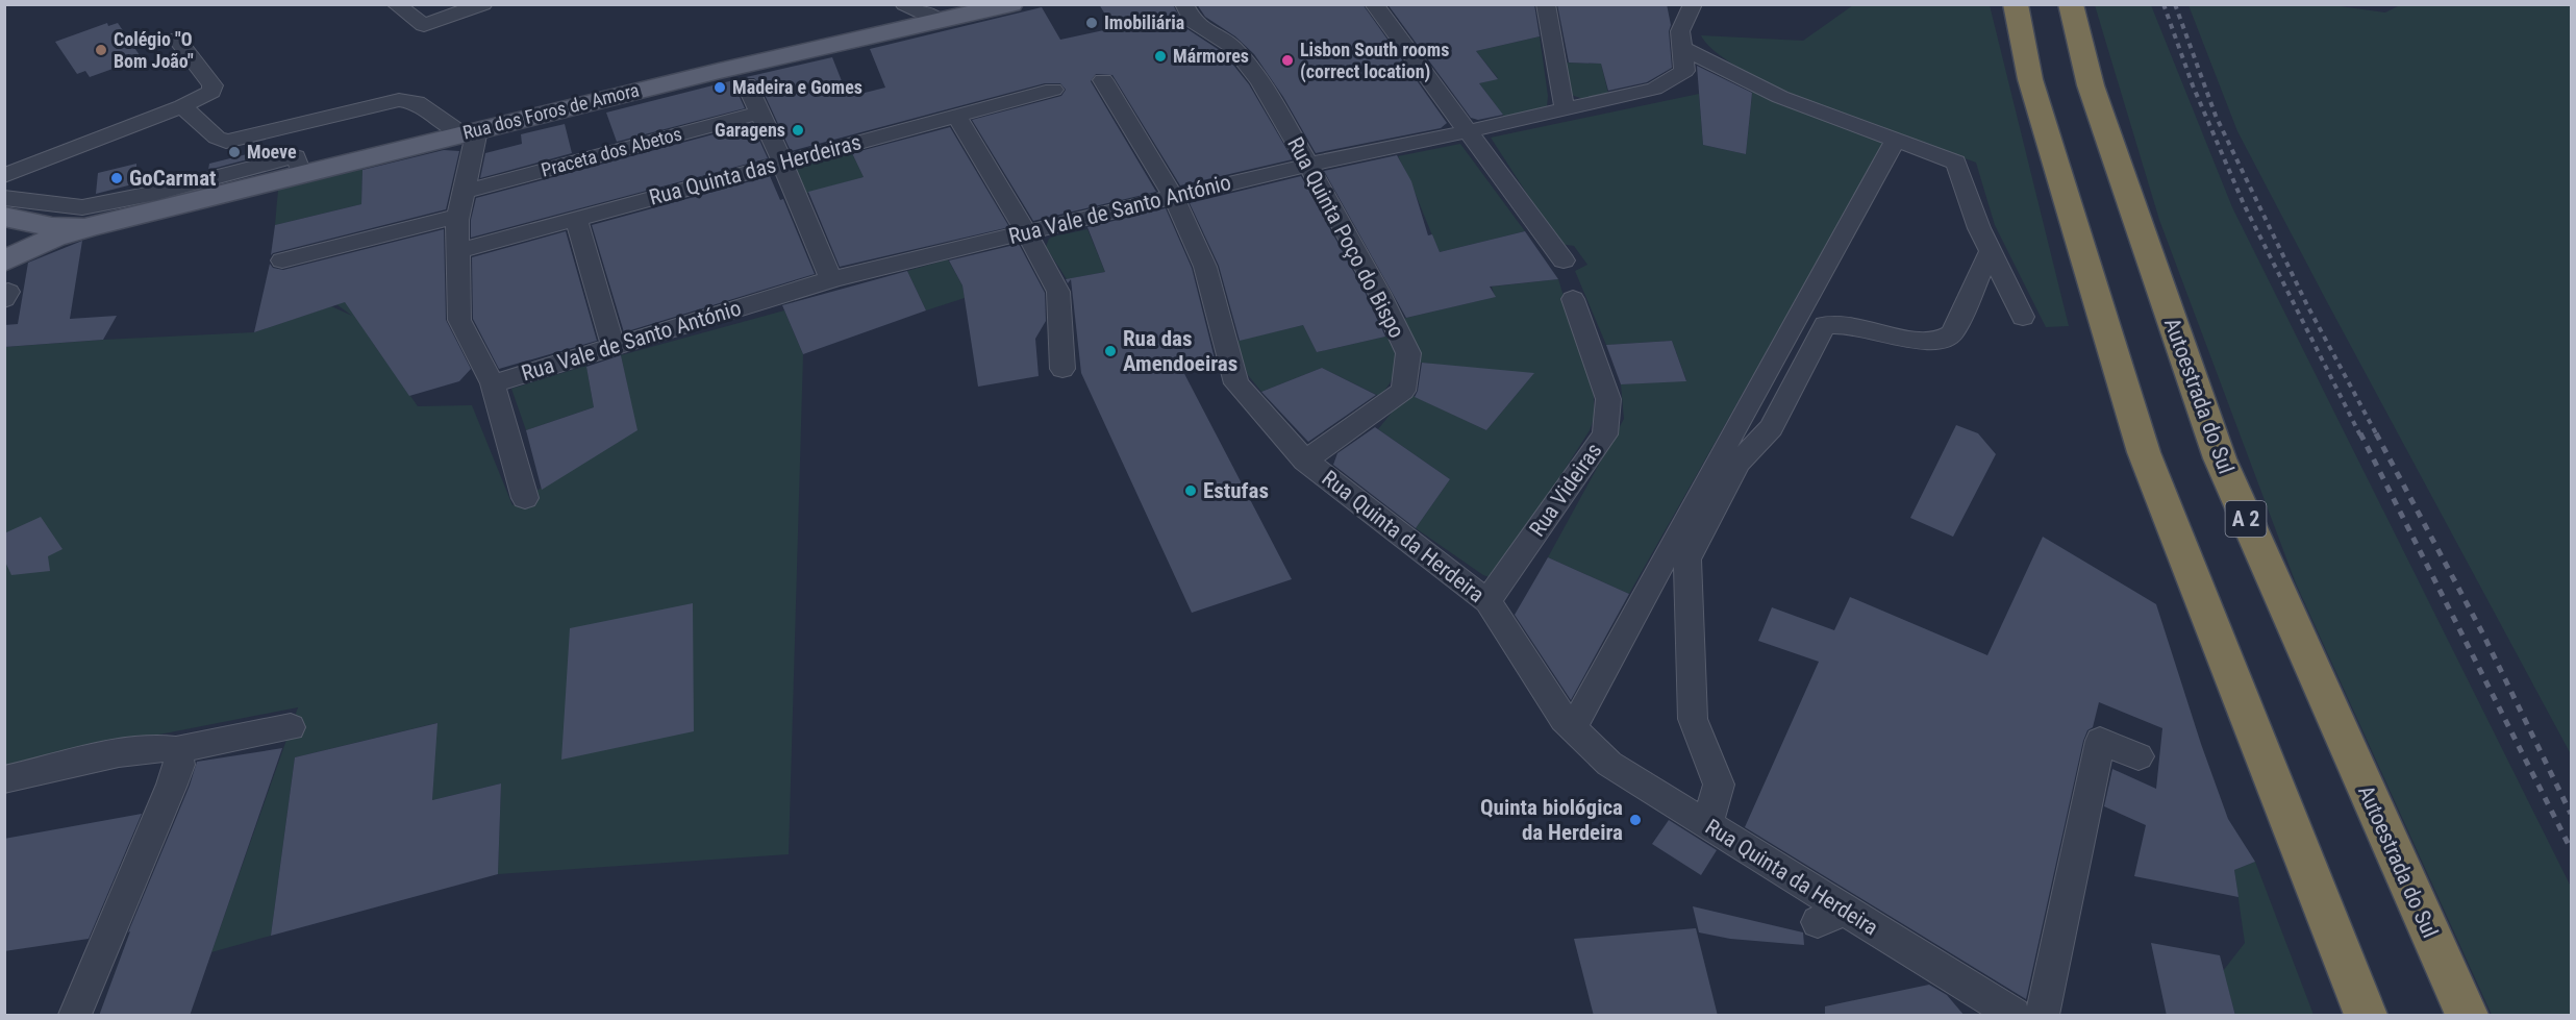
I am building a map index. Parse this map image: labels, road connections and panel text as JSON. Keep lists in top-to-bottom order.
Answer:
{
  "streets": {
    "highway": ["Autoestrada do Sul", "A 2"],
    "main road": ["Rua dos Foros de Amora"],
    "street": [
      "Praceta dos Abetos",
      "Rua Quinta das Herdeiras",
      "Rua Vale de Santo António",
      "Rua Quinta Poço do Bispo",
      "Rua Videiras",
      "Rua Quinta da Herdeira"
    ]
  },
  "crossings": [
    ["Rua Vale de Santo António", "Rua Quinta Poço do Bispo"],
    ["Rua Vale de Santo António", "Rua Quinta da Herdeira"],
    ["Rua Quinta Poço do Bispo", "Rua Quinta da Herdeira"],
    ["Rua Videiras", "Rua Quinta da Herdeira"]
  ],
  "places": [
    "Imobiliária",
    "Colégio \"O Bom João\"",
    "Mármores",
    "Lisbon South rooms (correct location)",
    "Madeira e Gomes",
    "Garagens",
    "Moeve",
    "GoCarmat",
    "Rua das Amendoeiras",
    "Estufas",
    "Quinta biológica da Herdeira"
  ]
}
